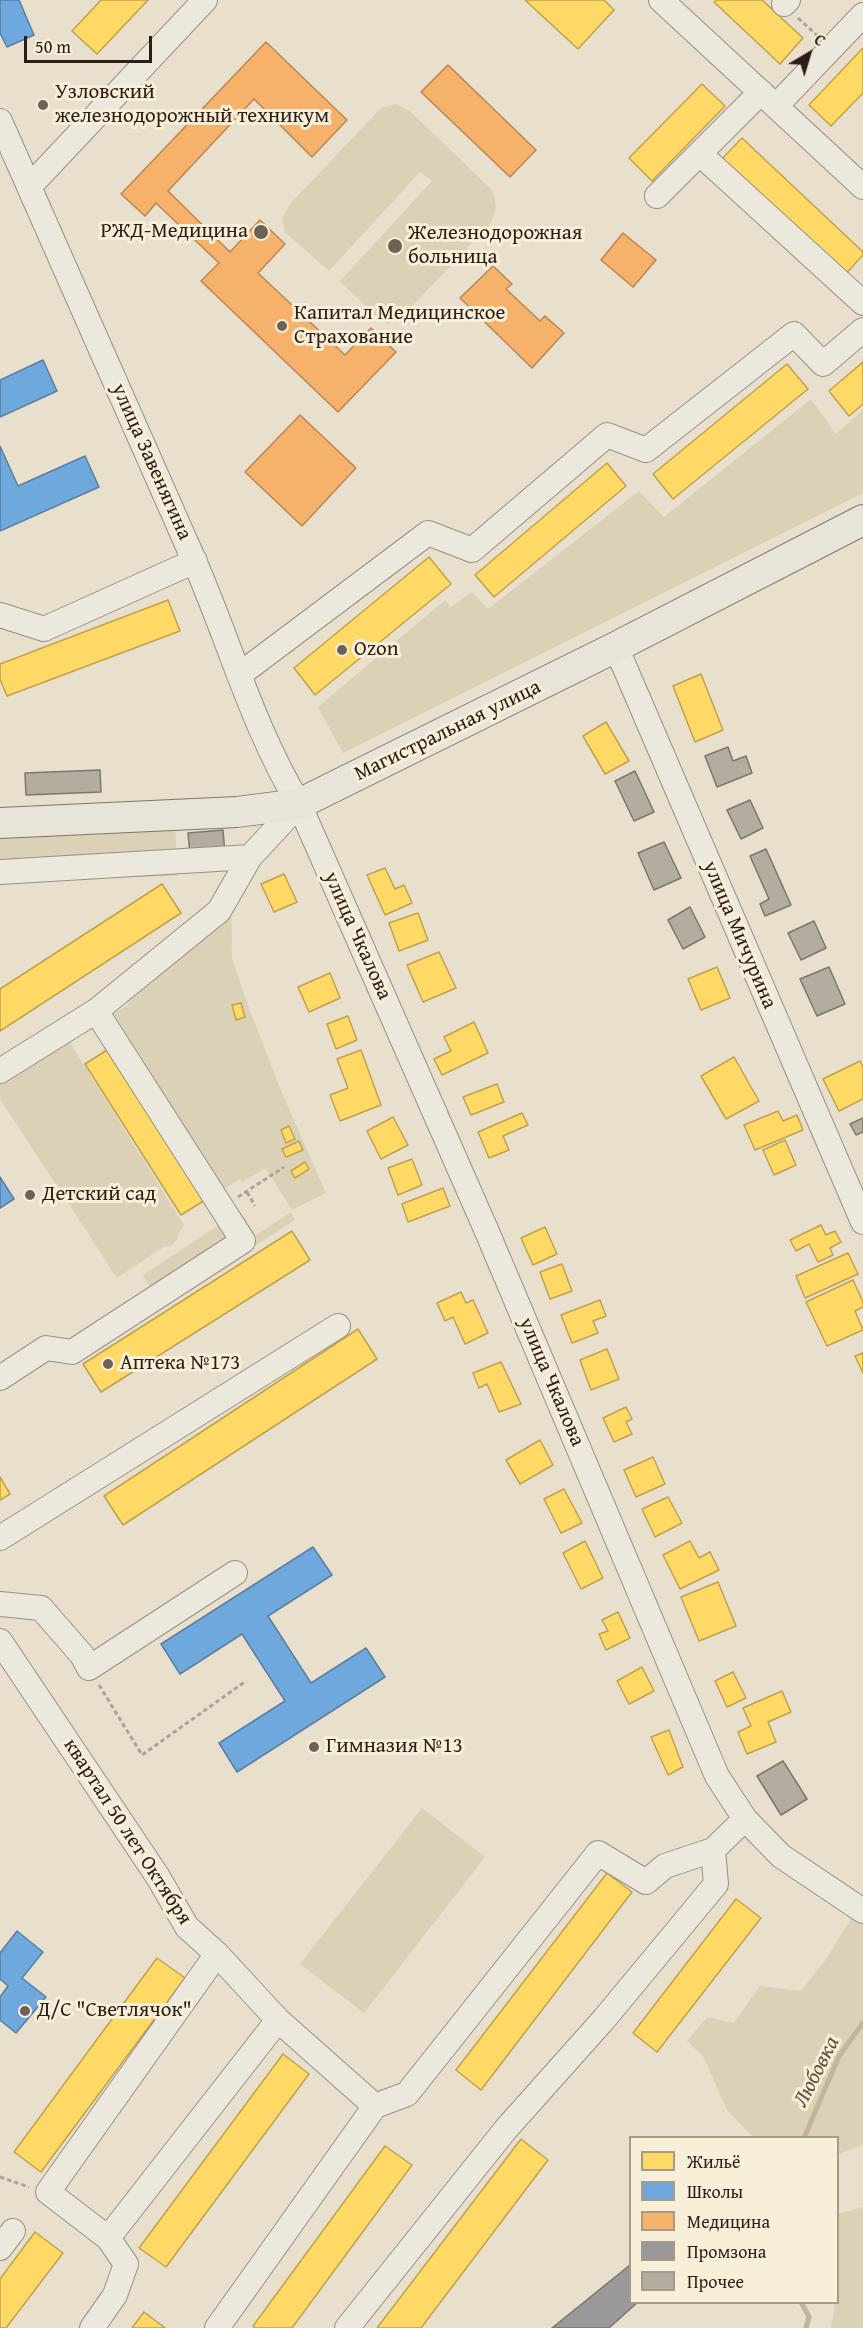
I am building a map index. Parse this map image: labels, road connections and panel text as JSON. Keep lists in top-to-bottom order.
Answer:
{
  "streets": {
    "main road": ["Магистральная улица"],
    "street": [
      "улица Завенягина",
      "улица Мичурина",
      "улица Чкалова",
      "квартал 50 лет Октября"
    ]
  },
  "crossings": [
    ["улица Завенягина", "Магистральная улица"],
    ["улица Завенягина", "улица Чкалова"],
    ["Магистральная улица", "улица Мичурина"],
    ["Магистральная улица", "улица Чкалова"]
  ],
  "water": ["Любовка"],
  "places": [
    "Узловский железнодорожный техникум",
    "РЖД-Медицина",
    "Железнодорожная больница",
    "Капитал Медицинское Страхование",
    "Ozon",
    "Детский сад",
    "Аптека №173",
    "Гимназия №13",
    "Д/С \"Светлячок\""
  ],
  "legend": [
    "Жильё",
    "Школы",
    "Медицина",
    "Промзона",
    "Прочее"
  ],
  "scale_bar": "50 m",
  "north": "top right"
}
